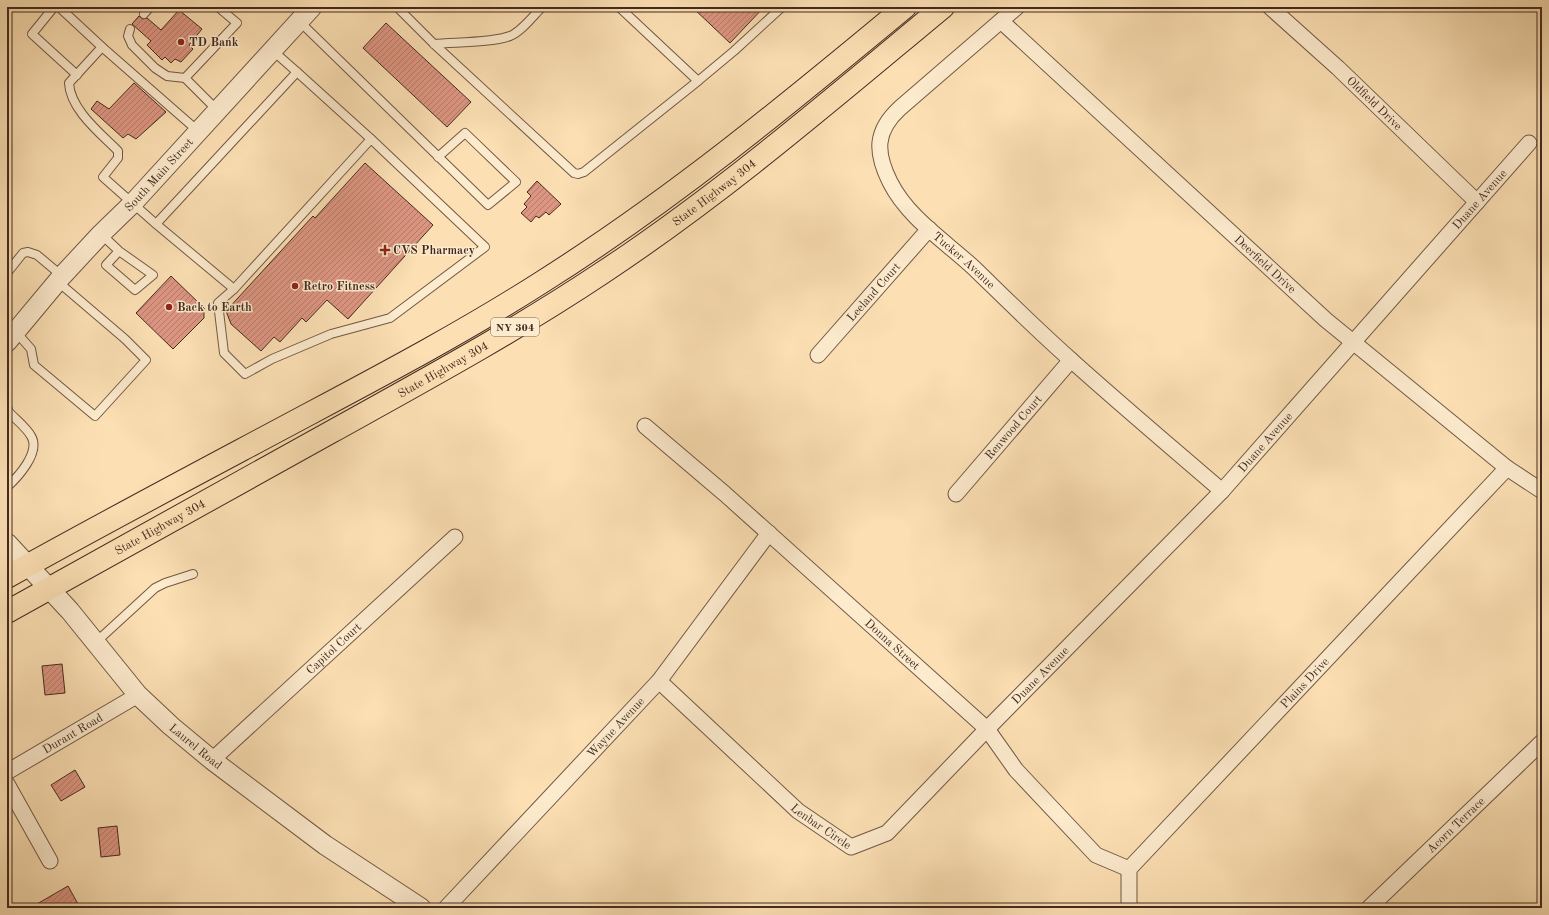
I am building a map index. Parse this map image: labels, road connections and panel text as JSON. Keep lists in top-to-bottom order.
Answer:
{
  "streets": {
    "main road": ["State Highway 304", "NY 304"],
    "street": [
      "Oldfield Drive",
      "South Main Street",
      "Duane Avenue",
      "Tucker Avenue",
      "Deerfield Drive",
      "Leeland Court",
      "Renwood Court",
      "Donna Street",
      "Capitol Court",
      "Plains Drive",
      "Wayne Avenue",
      "Durant Road",
      "Laurel Road",
      "Lenbar Circle",
      "Acorn Terrace"
    ]
  },
  "crossings": [
    ["Oldfield Drive", "Duane Avenue"],
    ["State Highway 304", "Laurel Road"],
    ["Duane Avenue", "Tucker Avenue"],
    ["Duane Avenue", "Deerfield Drive"],
    ["Duane Avenue", "Donna Street"],
    ["Duane Avenue", "Lenbar Circle"],
    ["Tucker Avenue", "Deerfield Drive"],
    ["Tucker Avenue", "Leeland Court"],
    ["Tucker Avenue", "Renwood Court"],
    ["Deerfield Drive", "Plains Drive"],
    ["Donna Street", "Plains Drive"],
    ["Donna Street", "Wayne Avenue"],
    ["Donna Street", "Lenbar Circle"],
    ["Capitol Court", "Laurel Road"],
    ["Wayne Avenue", "Lenbar Circle"],
    ["Durant Road", "Laurel Road"]
  ],
  "places": {
    "other": ["TD Bank", "Retro Fitness", "Back to Earth"],
    "health": ["CVS Pharmacy"]
  }
}
